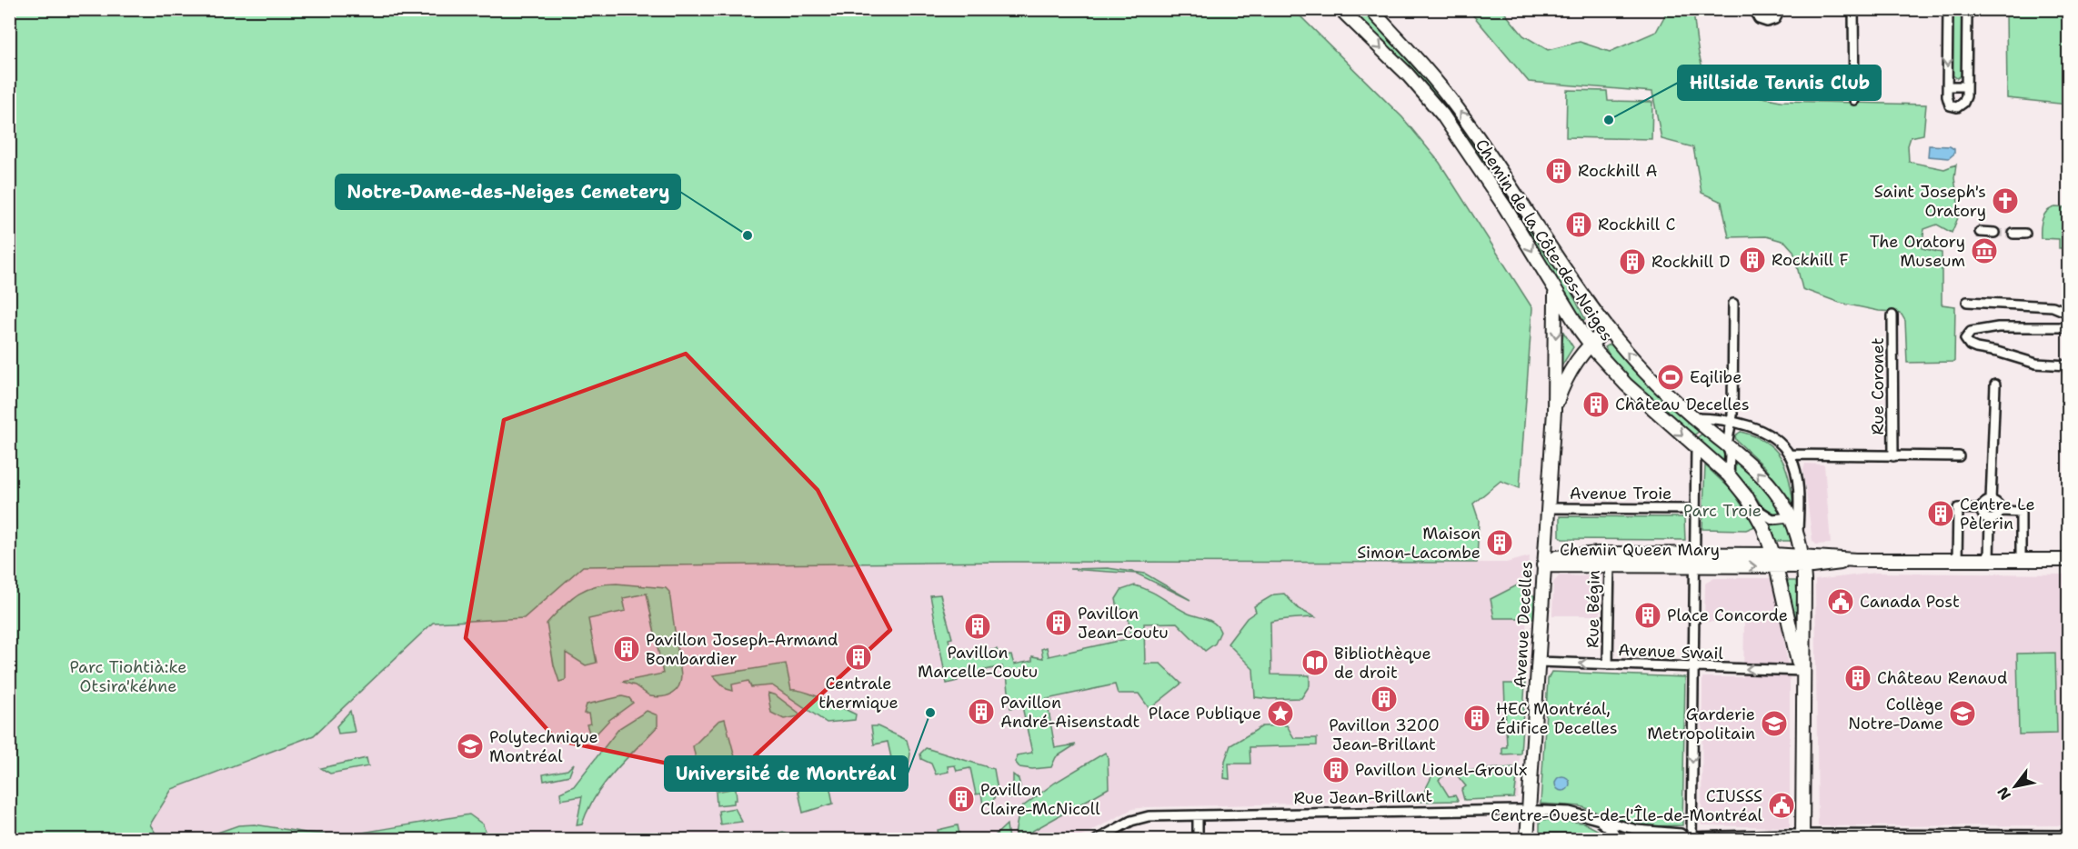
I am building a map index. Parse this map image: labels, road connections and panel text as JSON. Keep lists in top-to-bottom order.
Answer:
{
  "streets": {
    "main road": ["Chemin de la Côte-des-Neiges", "Chemin Queen Mary", "Avenue Decelles"],
    "street": [
      "Rue Coronet",
      "Avenue Troie",
      "Rue Bégin",
      "Avenue Swail",
      "Rue Jean-Brillant"
    ]
  },
  "crossings": [
    ["Chemin de la Côte-des-Neiges", "Chemin Queen Mary"],
    ["Chemin de la Côte-des-Neiges", "Avenue Decelles"],
    ["Chemin de la Côte-des-Neiges", "Avenue Swail"],
    ["Avenue Troie", "Avenue Decelles"],
    ["Chemin Queen Mary", "Rue Bégin"],
    ["Chemin Queen Mary", "Avenue Decelles"],
    ["Rue Bégin", "Avenue Swail"],
    ["Avenue Decelles", "Avenue Swail"],
    ["Avenue Decelles", "Rue Jean-Brillant"]
  ],
  "one_way": ["Avenue Swail"],
  "parks": ["Parc Troie", "Parc Tiohtià:ke Otsira'kéhne"],
  "places": {
    "other": ["Hillside Tennis Club", "Notre-Dame-des-Neiges Cemetery", "Université de Montréal"],
    "building": [
      "Rockhill A",
      "Rockhill C",
      "Rockhill F",
      "Rockhill D",
      "Château Decelles",
      "Centre Le Pèlerin",
      "Maison Simon-Lacombe",
      "Place Concorde",
      "Pavillon Jean-Coutu",
      "Pavillon Marcelle-Coutu",
      "Pavillon Joseph-Armand Bombardier",
      "Centrale thermique",
      "Château Renaud",
      "Pavillon 3200 Jean-Brillant",
      "Pavillon André-Aisenstadt",
      "HEC Montréal, Édifice Decelles",
      "Pavillon Lionel-Groulx",
      "Pavillon Claire-McNicoll"
    ],
    "church": ["Saint Joseph's Oratory"],
    "museum": ["The Oratory Museum"],
    "sports": ["Eqilibe"],
    "public building": ["Canada Post", "CIUSSS Centre-Ouest-de-l'Île-de-Montréal"],
    "library": ["Bibliothèque de droit"],
    "place": ["Place Publique"],
    "school or university": ["Collège Notre-Dame", "Garderie Metropolitain", "Polytechnique Montréal"]
  },
  "north": "bottom left"
}
